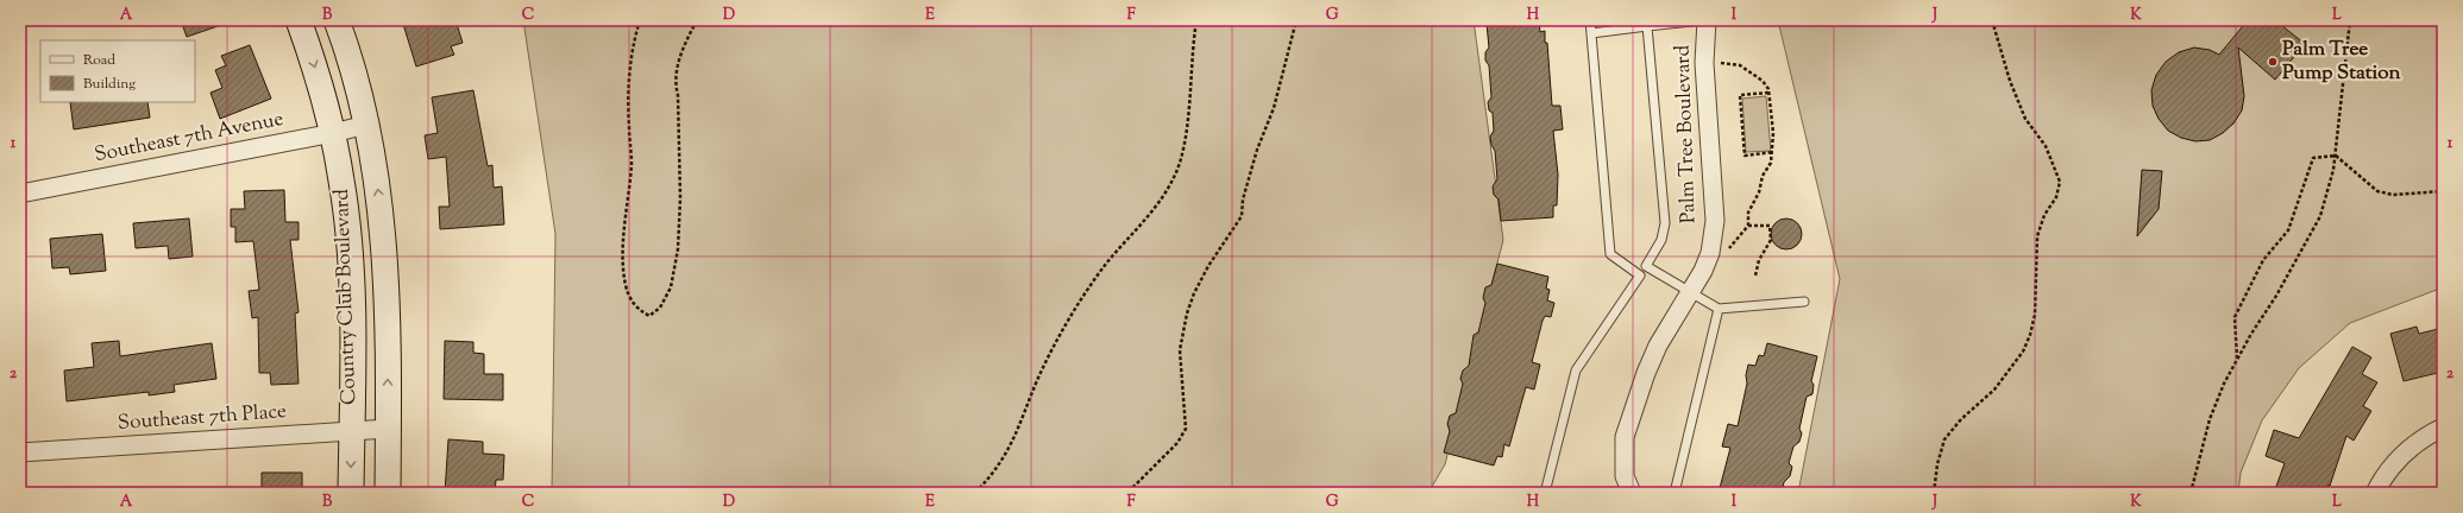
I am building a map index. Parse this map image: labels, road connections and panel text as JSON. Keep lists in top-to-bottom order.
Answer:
{
  "streets": {
    "main road": ["Country Club Boulevard"],
    "street": ["Palm Tree Boulevard", "Southeast 7th Avenue", "Southeast 7th Place"]
  },
  "crossings": [
    ["Southeast 7th Avenue", "Country Club Boulevard"],
    ["Country Club Boulevard", "Southeast 7th Place"]
  ],
  "places": ["Palm Tree Pump Station"],
  "legend": ["Road", "Building"],
  "grid": {
    "columns": [
      "A",
      "B",
      "C",
      "D",
      "E",
      "F",
      "G",
      "H",
      "I",
      "J",
      "K",
      "L"
    ],
    "rows": ["1", "2"]
  }
}
